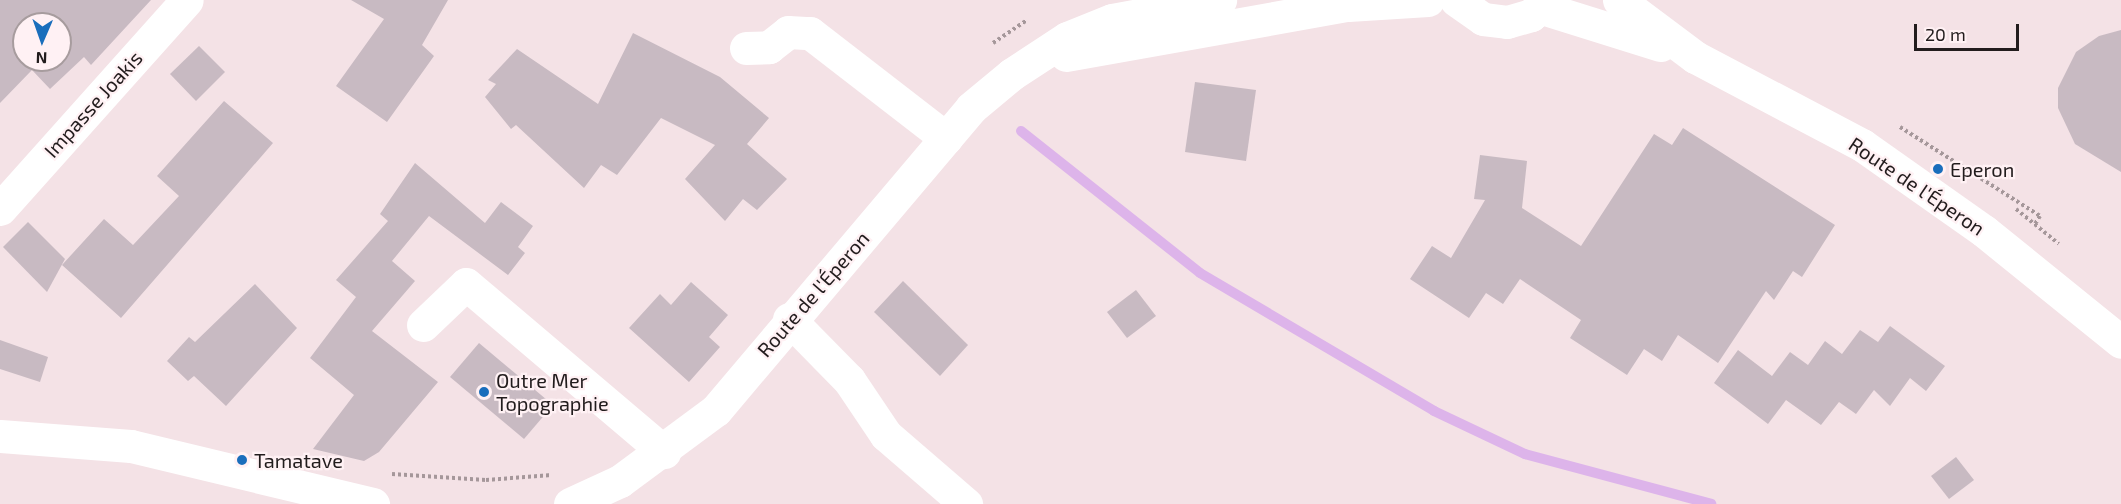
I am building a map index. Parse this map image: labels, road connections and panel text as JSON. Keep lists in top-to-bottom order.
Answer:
{
  "streets": {
    "main road": ["Impasse Joakis", "Route de l'Éperon"]
  },
  "places": ["Eperon", "Outre Mer Topographie", "Tamatave"],
  "scale_bar": "20 m",
  "north": "bottom"
}
